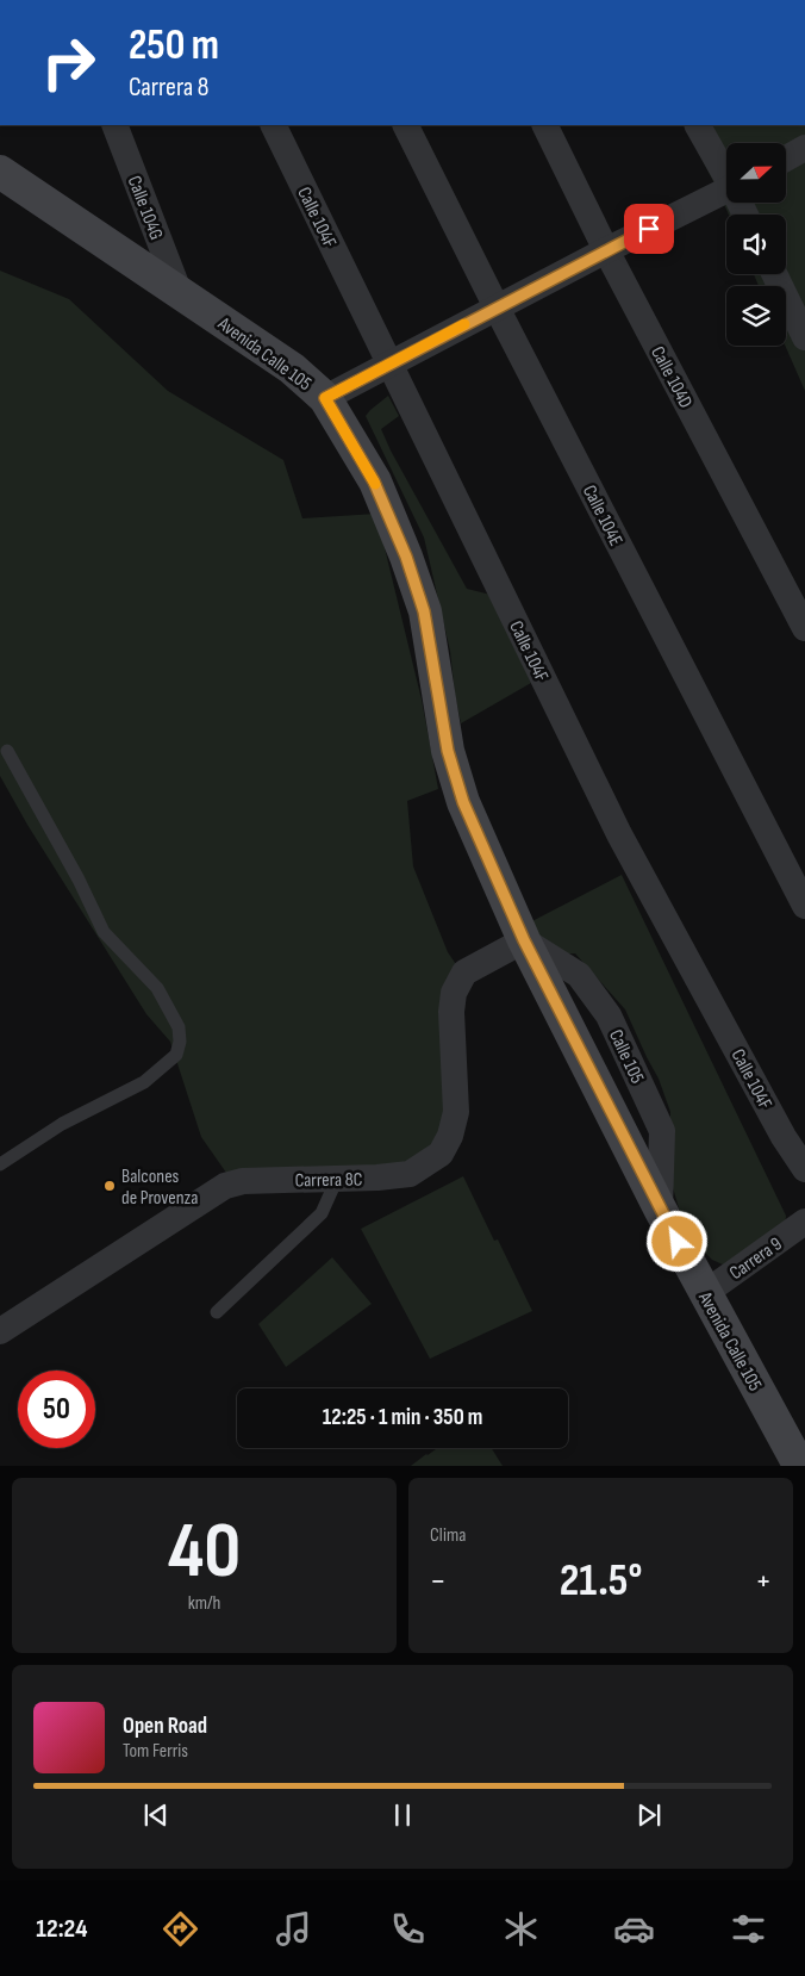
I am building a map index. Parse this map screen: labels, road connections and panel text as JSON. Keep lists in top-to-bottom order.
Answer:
{
  "streets": {
    "main road": ["Avenida Calle 105"],
    "street": [
      "Calle 104G",
      "Calle 104F",
      "Calle 104D",
      "Calle 104E",
      "Carrera 8C",
      "Carrera 9"
    ]
  },
  "crossings": [
    ["Calle 104G", "Avenida Calle 105"],
    ["Avenida Calle 105", "Carrera 8C"],
    ["Avenida Calle 105", "Carrera 9"]
  ],
  "places": ["Balcones de Provenza"],
  "north": "right",
  "page": {
    "turn": ["250 m", "Carrera 8"],
    "limit": "50",
    "trip": "12:25 · 1 min · 350 m",
    "tile": [
      ["40", "km/h"],
      "Clima"
    ],
    "heat": ["−", "21.5°", "+"],
    "song": ["Open Road", "Tom Ferris"],
    "tabs": "12:24"
  }
}
